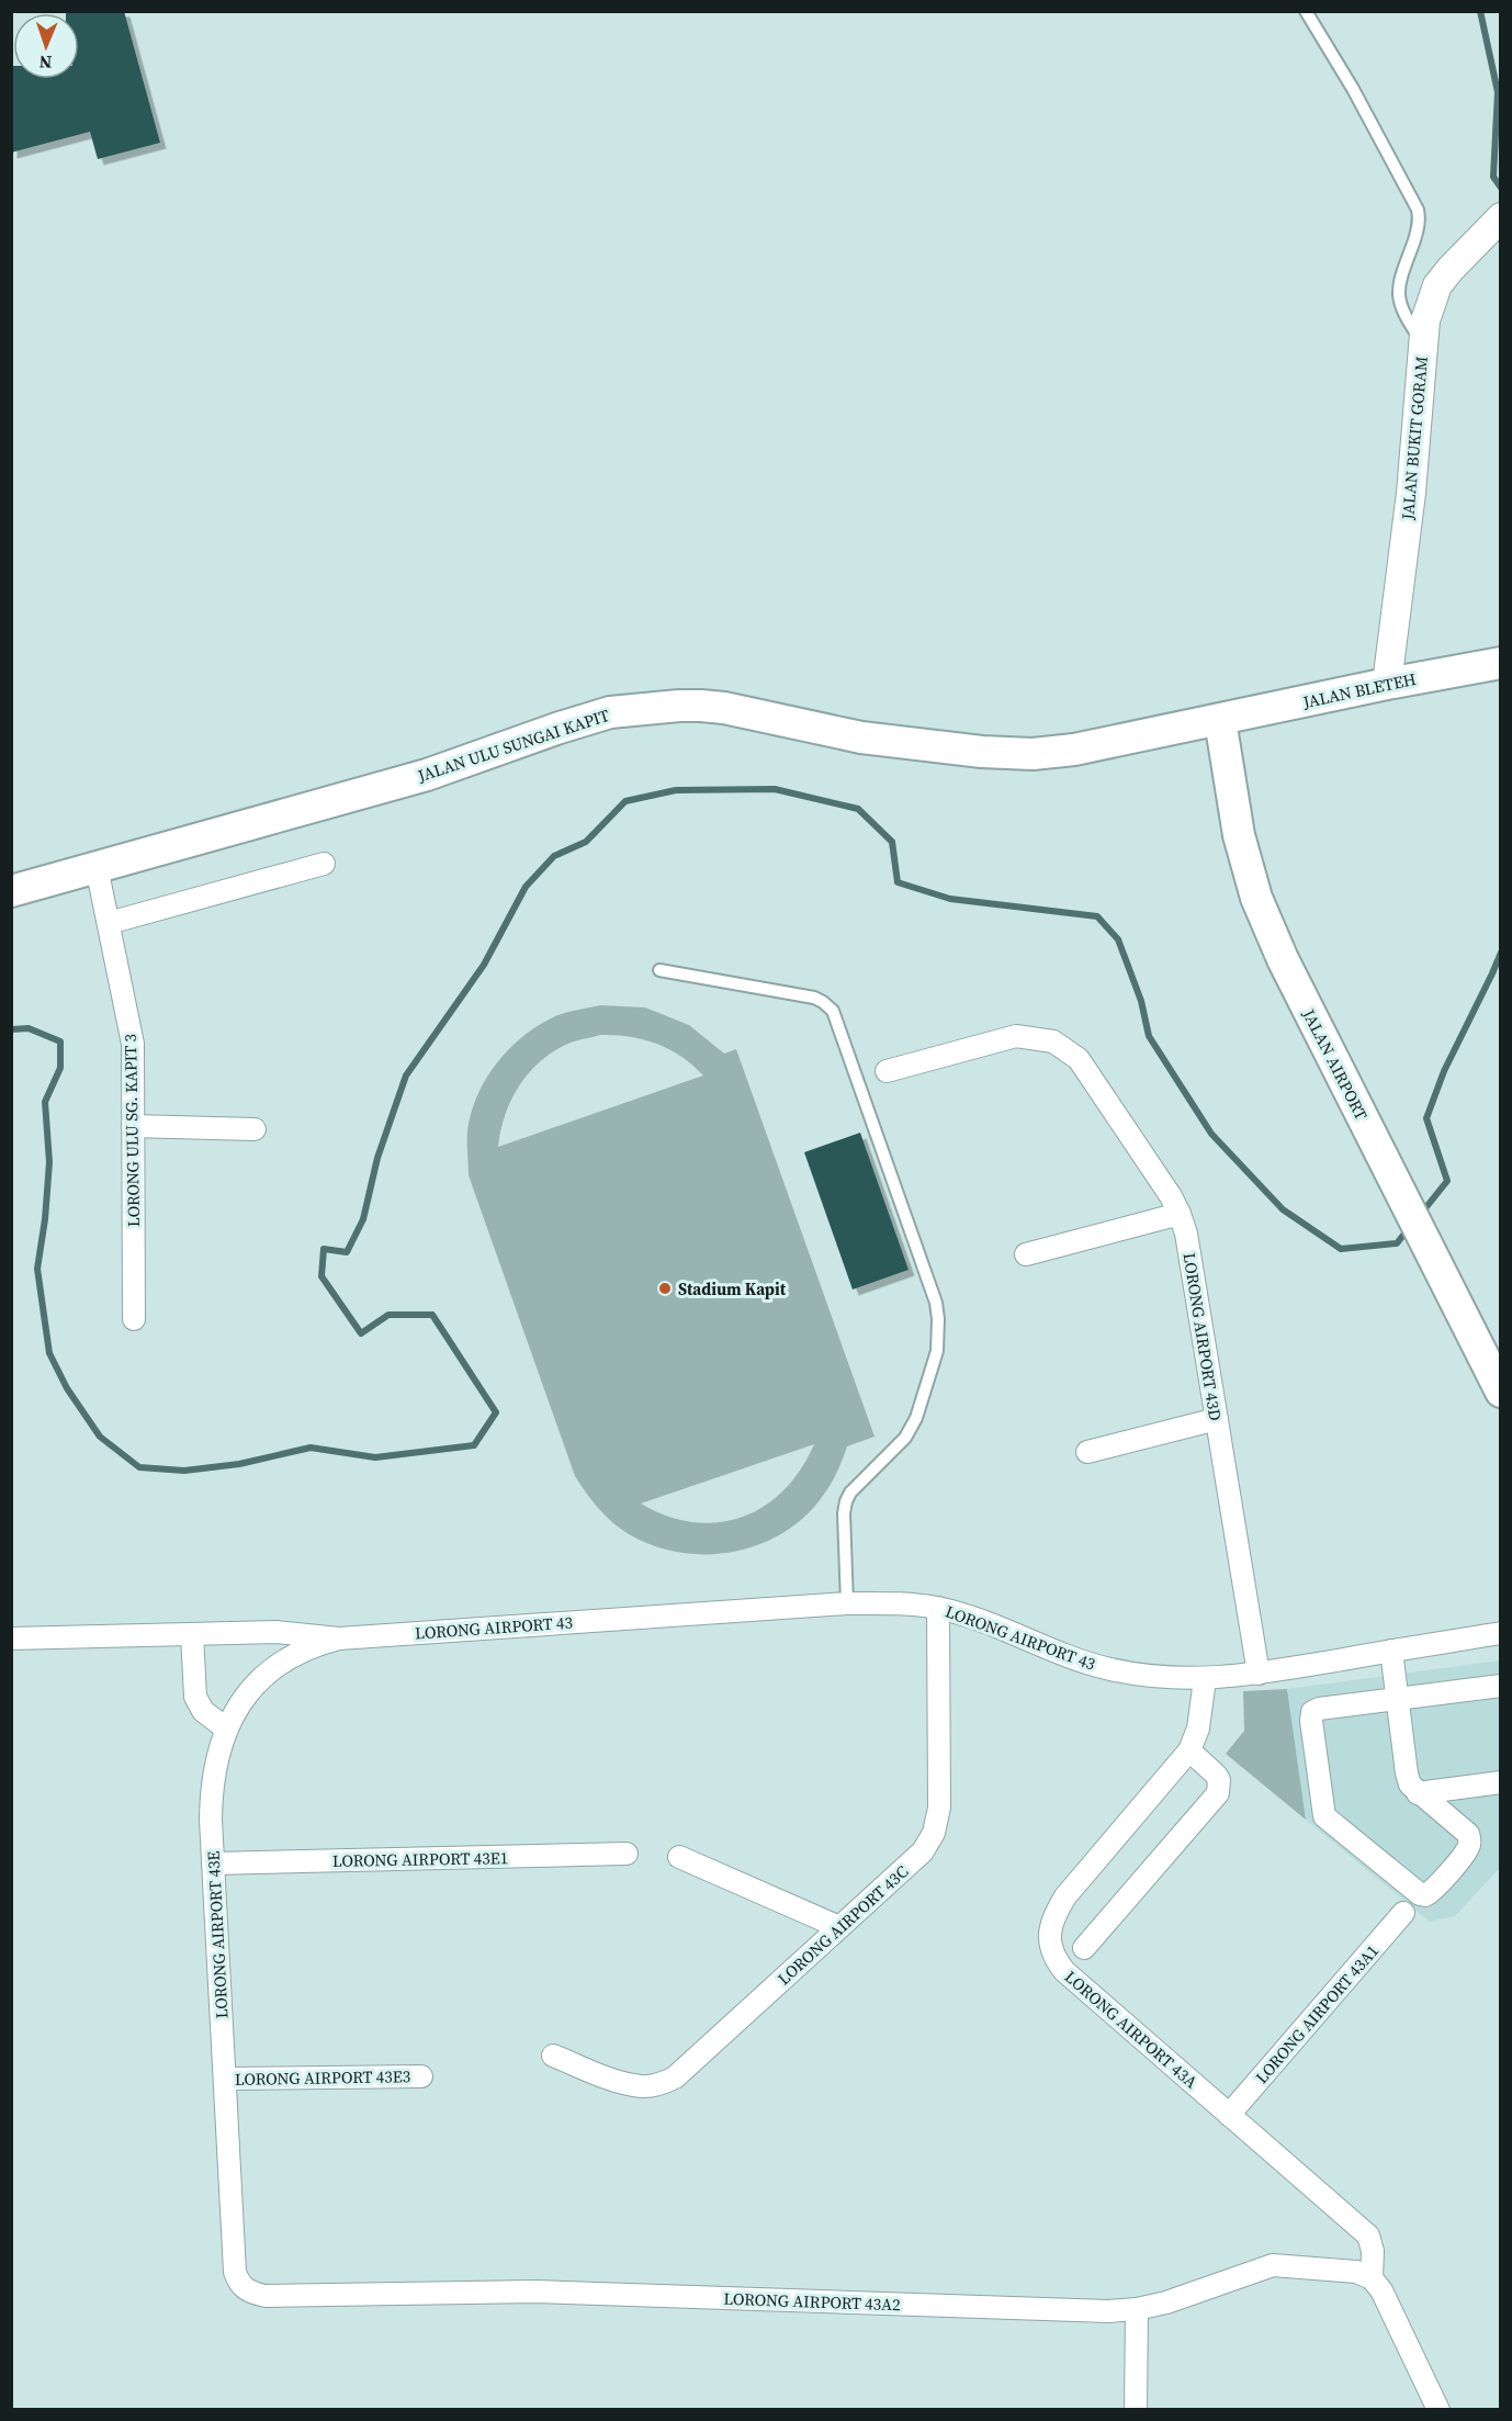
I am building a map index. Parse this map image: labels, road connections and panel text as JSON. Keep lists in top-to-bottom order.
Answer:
{
  "streets": {
    "main road": ["JALAN BLETEH", "JALAN ULU SUNGAI KAPIT", "JALAN AIRPORT"],
    "street": [
      "JALAN BUKIT GORAM",
      "LORONG ULU SG. KAPIT 3",
      "LORONG AIRPORT 43D",
      "LORONG AIRPORT 43",
      "LORONG AIRPORT 43E1",
      "LORONG AIRPORT 43C",
      "LORONG AIRPORT 43E",
      "LORONG AIRPORT 43A1",
      "LORONG AIRPORT 43A",
      "LORONG AIRPORT 43E3",
      "LORONG AIRPORT 43A2"
    ]
  },
  "crossings": [
    ["JALAN BUKIT GORAM", "JALAN BLETEH"],
    ["JALAN BLETEH", "JALAN ULU SUNGAI KAPIT"],
    ["JALAN BLETEH", "JALAN AIRPORT"],
    ["JALAN ULU SUNGAI KAPIT", "JALAN AIRPORT"],
    ["JALAN ULU SUNGAI KAPIT", "LORONG ULU SG. KAPIT 3"],
    ["LORONG AIRPORT 43D", "LORONG AIRPORT 43"],
    ["LORONG AIRPORT 43", "LORONG AIRPORT 43C"],
    ["LORONG AIRPORT 43", "LORONG AIRPORT 43E"],
    ["LORONG AIRPORT 43", "LORONG AIRPORT 43A"],
    ["LORONG AIRPORT 43E1", "LORONG AIRPORT 43E"],
    ["LORONG AIRPORT 43E", "LORONG AIRPORT 43E3"],
    ["LORONG AIRPORT 43E", "LORONG AIRPORT 43A2"],
    ["LORONG AIRPORT 43A1", "LORONG AIRPORT 43A"],
    ["LORONG AIRPORT 43A", "LORONG AIRPORT 43A2"]
  ],
  "places": ["Stadium Kapit"],
  "north": "bottom"
}
